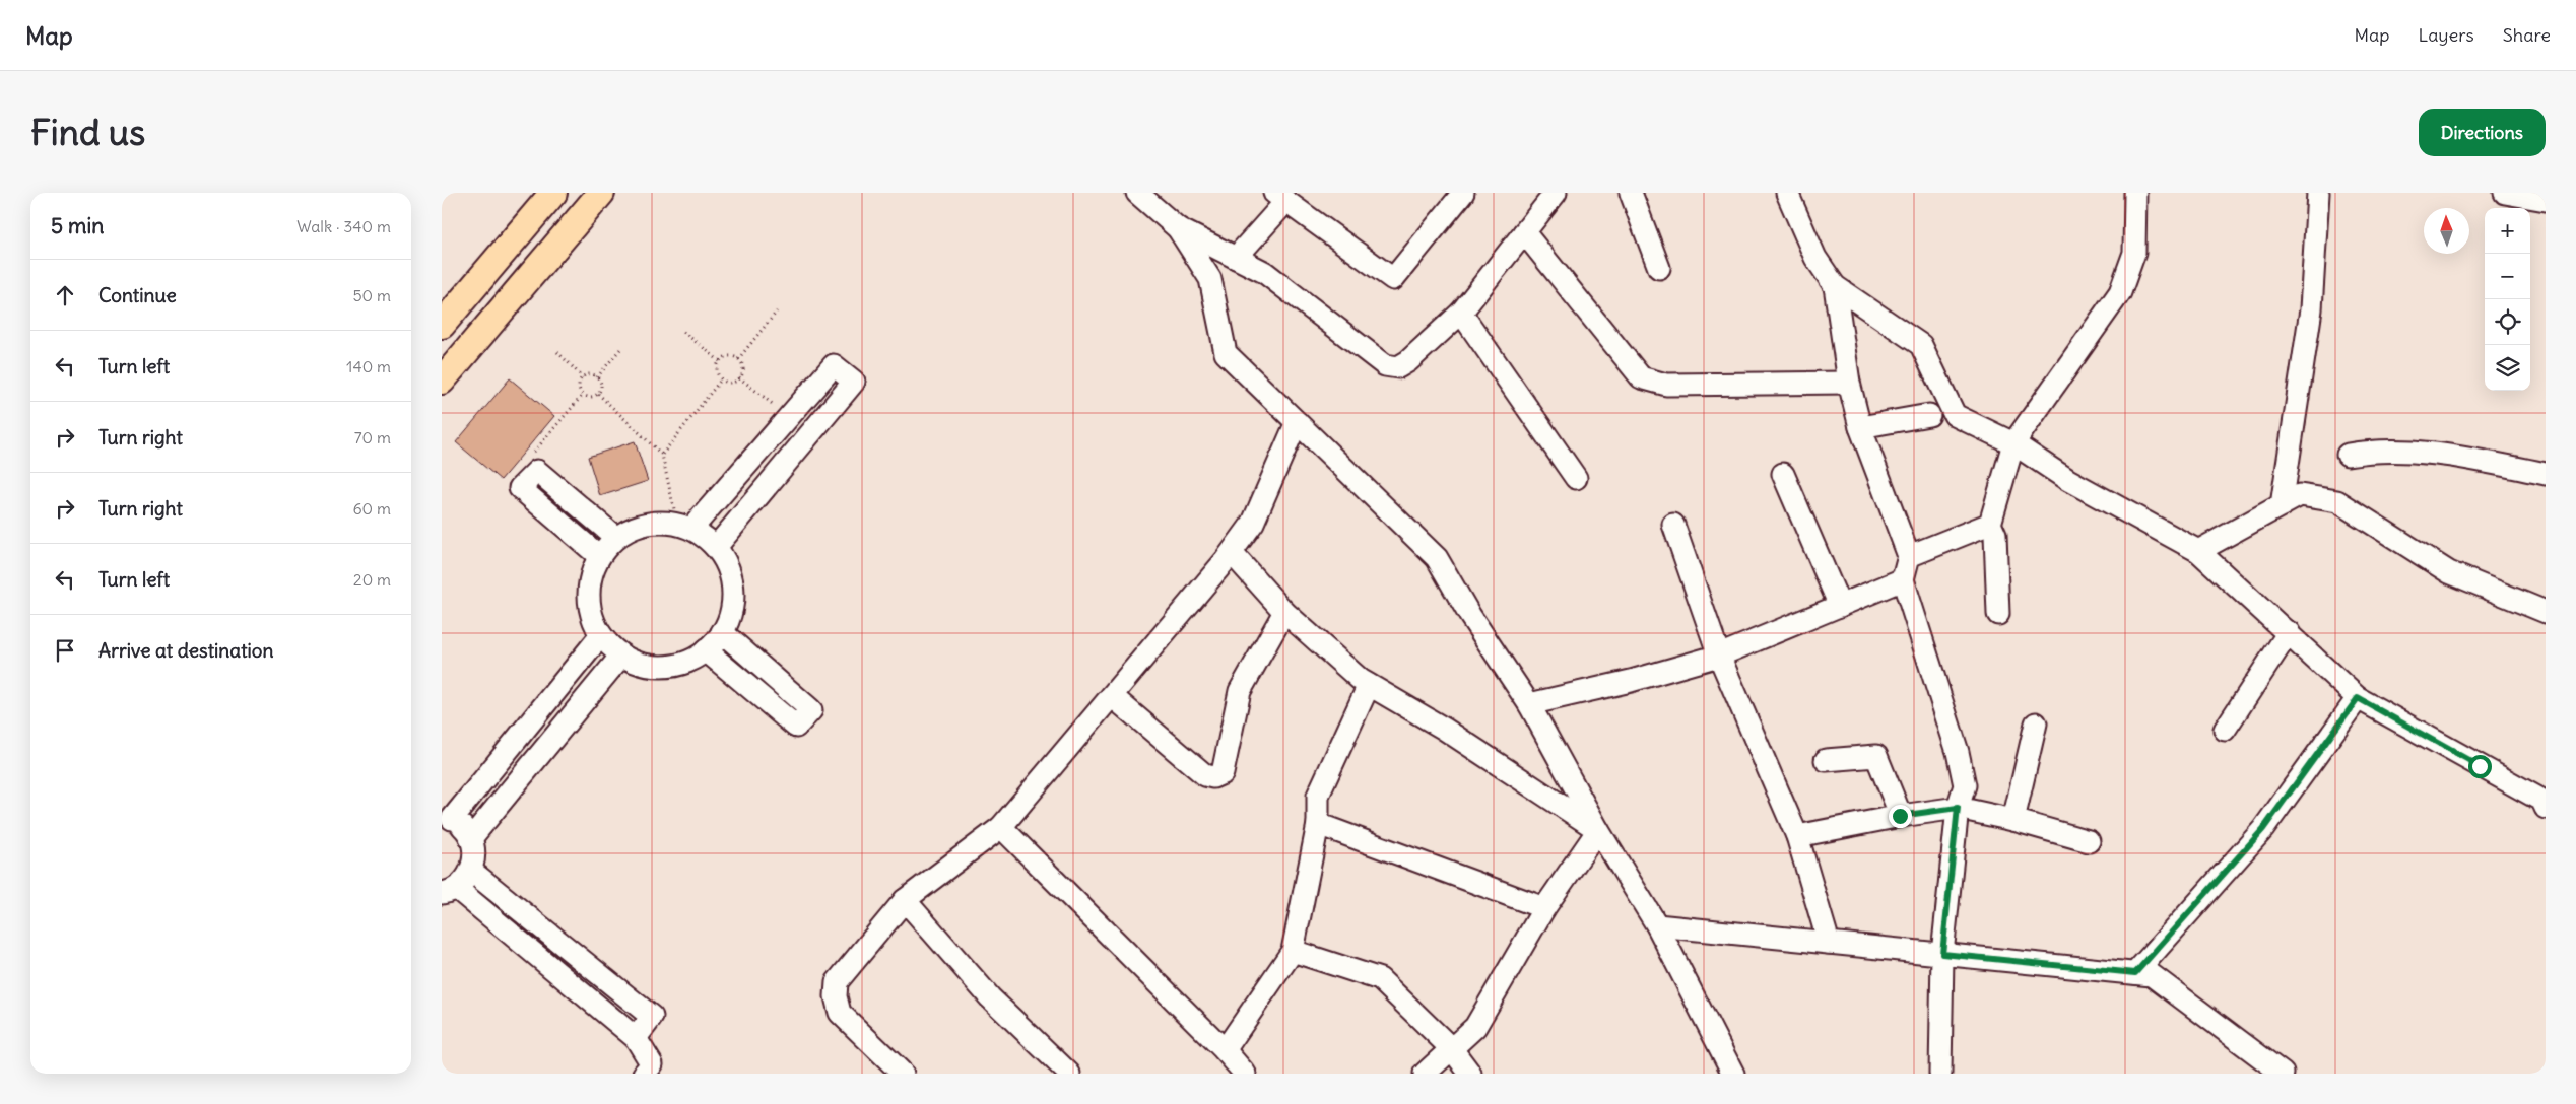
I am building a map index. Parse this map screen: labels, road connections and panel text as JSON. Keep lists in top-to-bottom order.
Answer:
{
  "north": "top",
  "page": {
    "header": "Map",
    "nav": ["Map", "Layers", "Share"],
    "buttons": "Directions",
    "title": "Find us",
    "heading": ["5 min", "Walk · 340 m"],
    "map_buttons": ["+", "−"],
    "list": [
      ["Continue", "50 m"],
      ["Turn left", "140 m"],
      ["Turn right", "70 m"],
      ["Turn right", "60 m"],
      ["Turn left", "20 m"],
      "Arrive at destination"
    ]
  }
}
